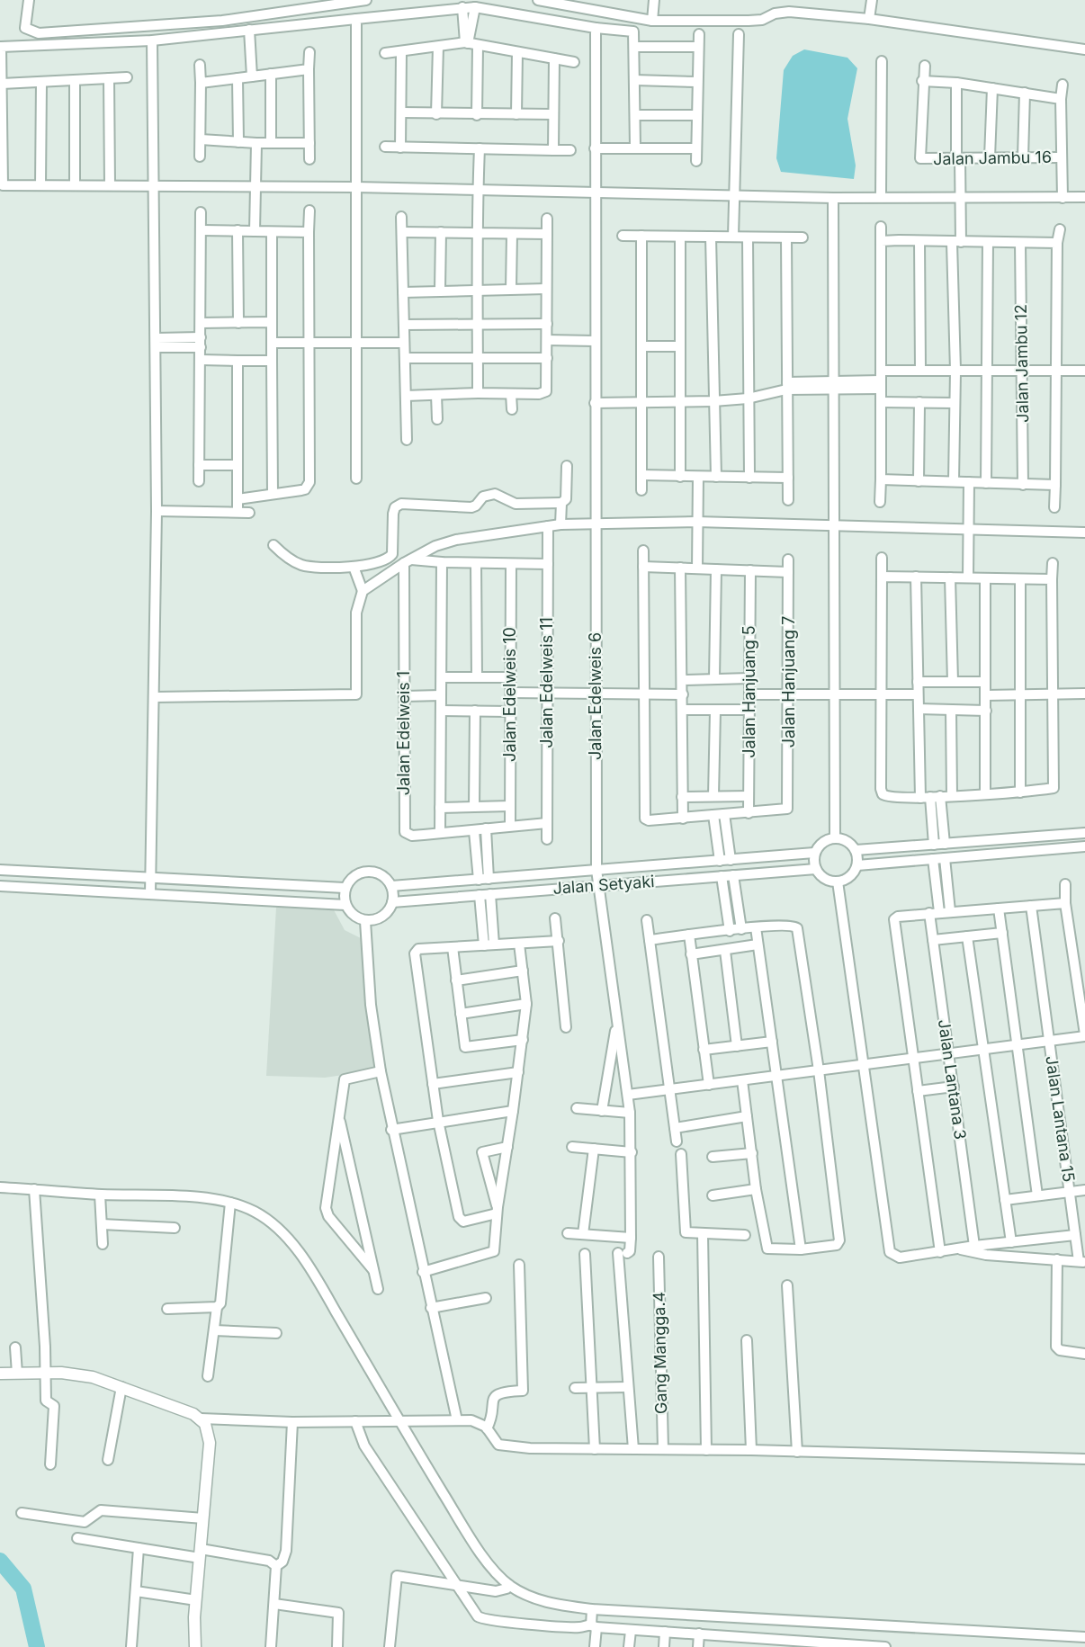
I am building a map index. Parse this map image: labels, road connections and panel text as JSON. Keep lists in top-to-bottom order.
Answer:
{
  "streets": {
    "street": [
      "Jalan Jambu 16",
      "Jalan Jambu 12",
      "Jalan Hanjuang 7",
      "Jalan Edelweis 11",
      "Jalan Hanjuang 5",
      "Jalan Edelweis 10",
      "Jalan Edelweis 6",
      "Jalan Edelweis 1",
      "Jalan Setyaki",
      "Jalan Lantana 3",
      "Jalan Lantana 15",
      "Gang Mangga.4"
    ]
  },
  "crossings": [
    ["Jalan Hanjuang 7", "Jalan Hanjuang 5"],
    ["Jalan Edelweis 11", "Jalan Edelweis 1"],
    ["Jalan Edelweis 10", "Jalan Edelweis 1"],
    ["Jalan Edelweis 6", "Jalan Setyaki"]
  ]
}
